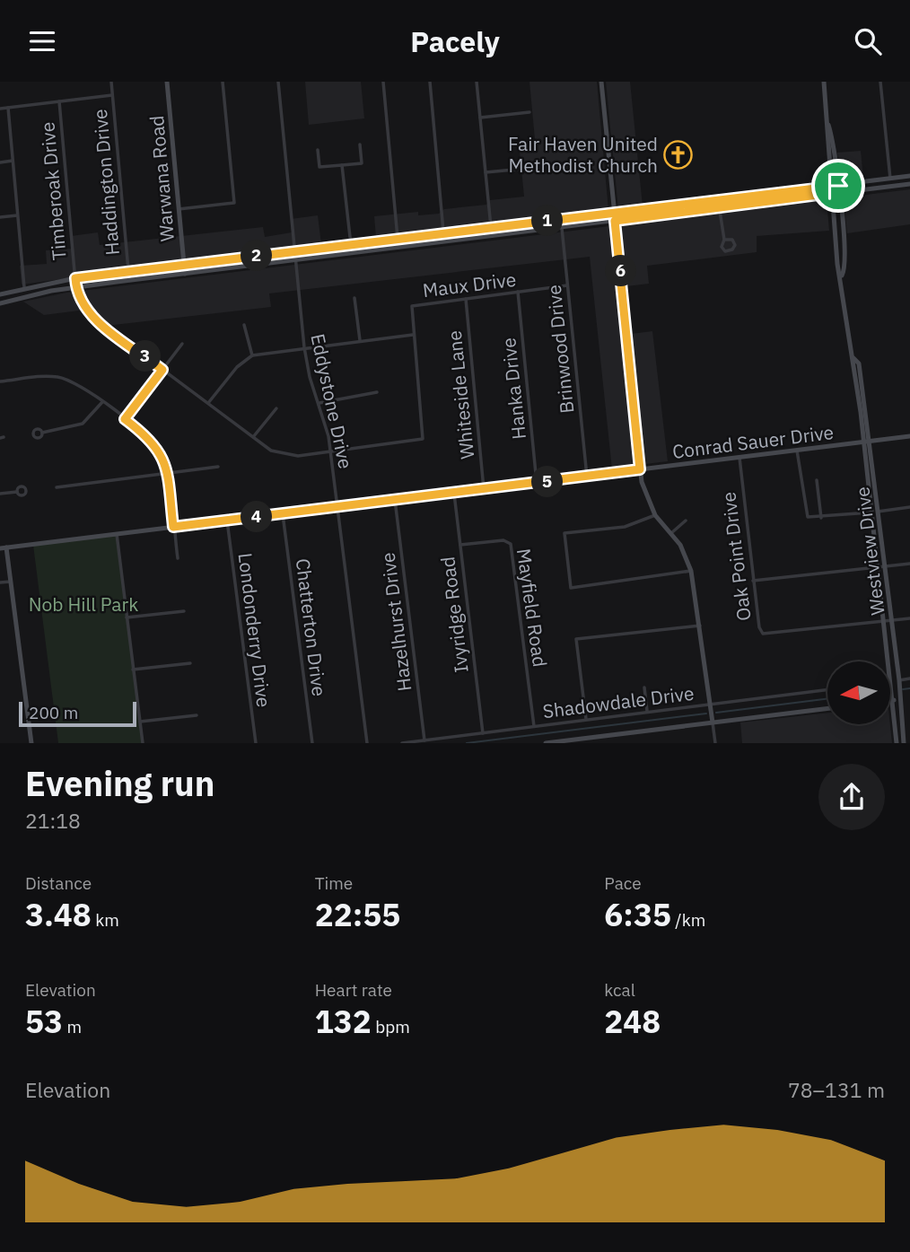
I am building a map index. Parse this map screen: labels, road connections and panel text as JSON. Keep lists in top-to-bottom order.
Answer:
{
  "streets": {
    "main road": [
      "Warwana Road",
      "Conrad Sauer Drive",
      "Westview Drive",
      "Shadowdale Drive"
    ],
    "street": [
      "Haddington Drive",
      "Timberoak Drive",
      "Maux Drive",
      "Brinwood Drive",
      "Hanka Drive",
      "Whiteside Lane",
      "Eddystone Drive",
      "Oak Point Drive",
      "Mayfield Road",
      "Ivyridge Road",
      "Hazelhurst Drive",
      "Chatterton Drive",
      "Londonderry Drive"
    ]
  },
  "crossings": [
    ["Maux Drive", "Brinwood Drive"],
    ["Maux Drive", "Hanka Drive"],
    ["Maux Drive", "Whiteside Lane"],
    ["Brinwood Drive", "Conrad Sauer Drive"],
    ["Hanka Drive", "Conrad Sauer Drive"],
    ["Whiteside Lane", "Conrad Sauer Drive"],
    ["Eddystone Drive", "Conrad Sauer Drive"],
    ["Conrad Sauer Drive", "Westview Drive"],
    ["Conrad Sauer Drive", "Oak Point Drive"],
    ["Conrad Sauer Drive", "Ivyridge Road"],
    ["Conrad Sauer Drive", "Hazelhurst Drive"],
    ["Conrad Sauer Drive", "Chatterton Drive"],
    ["Conrad Sauer Drive", "Londonderry Drive"],
    ["Westview Drive", "Oak Point Drive"],
    ["Mayfield Road", "Ivyridge Road"],
    ["Mayfield Road", "Shadowdale Drive"],
    ["Ivyridge Road", "Shadowdale Drive"],
    ["Hazelhurst Drive", "Shadowdale Drive"]
  ],
  "parks": ["Nob Hill Park"],
  "places": {
    "church": ["Fair Haven United Methodist Church"]
  },
  "scale_bar": "200 m",
  "north": "left",
  "page": {
    "header": "Pacely",
    "pins": [
      "1",
      "2",
      "6",
      "3",
      "5",
      "4"
    ],
    "scale": "200 m",
    "heading": ["Evening run", "21:18"],
    "stats": [
      ["Distance", "3.48 km"],
      ["Time", "22:55"],
      ["Pace", "6:35 /km"],
      ["Elevation", "53 m"],
      ["Heart rate", "132 bpm"],
      ["kcal", "248"]
    ],
    "chart": ["Elevation", "78–131 m"]
  }
}
